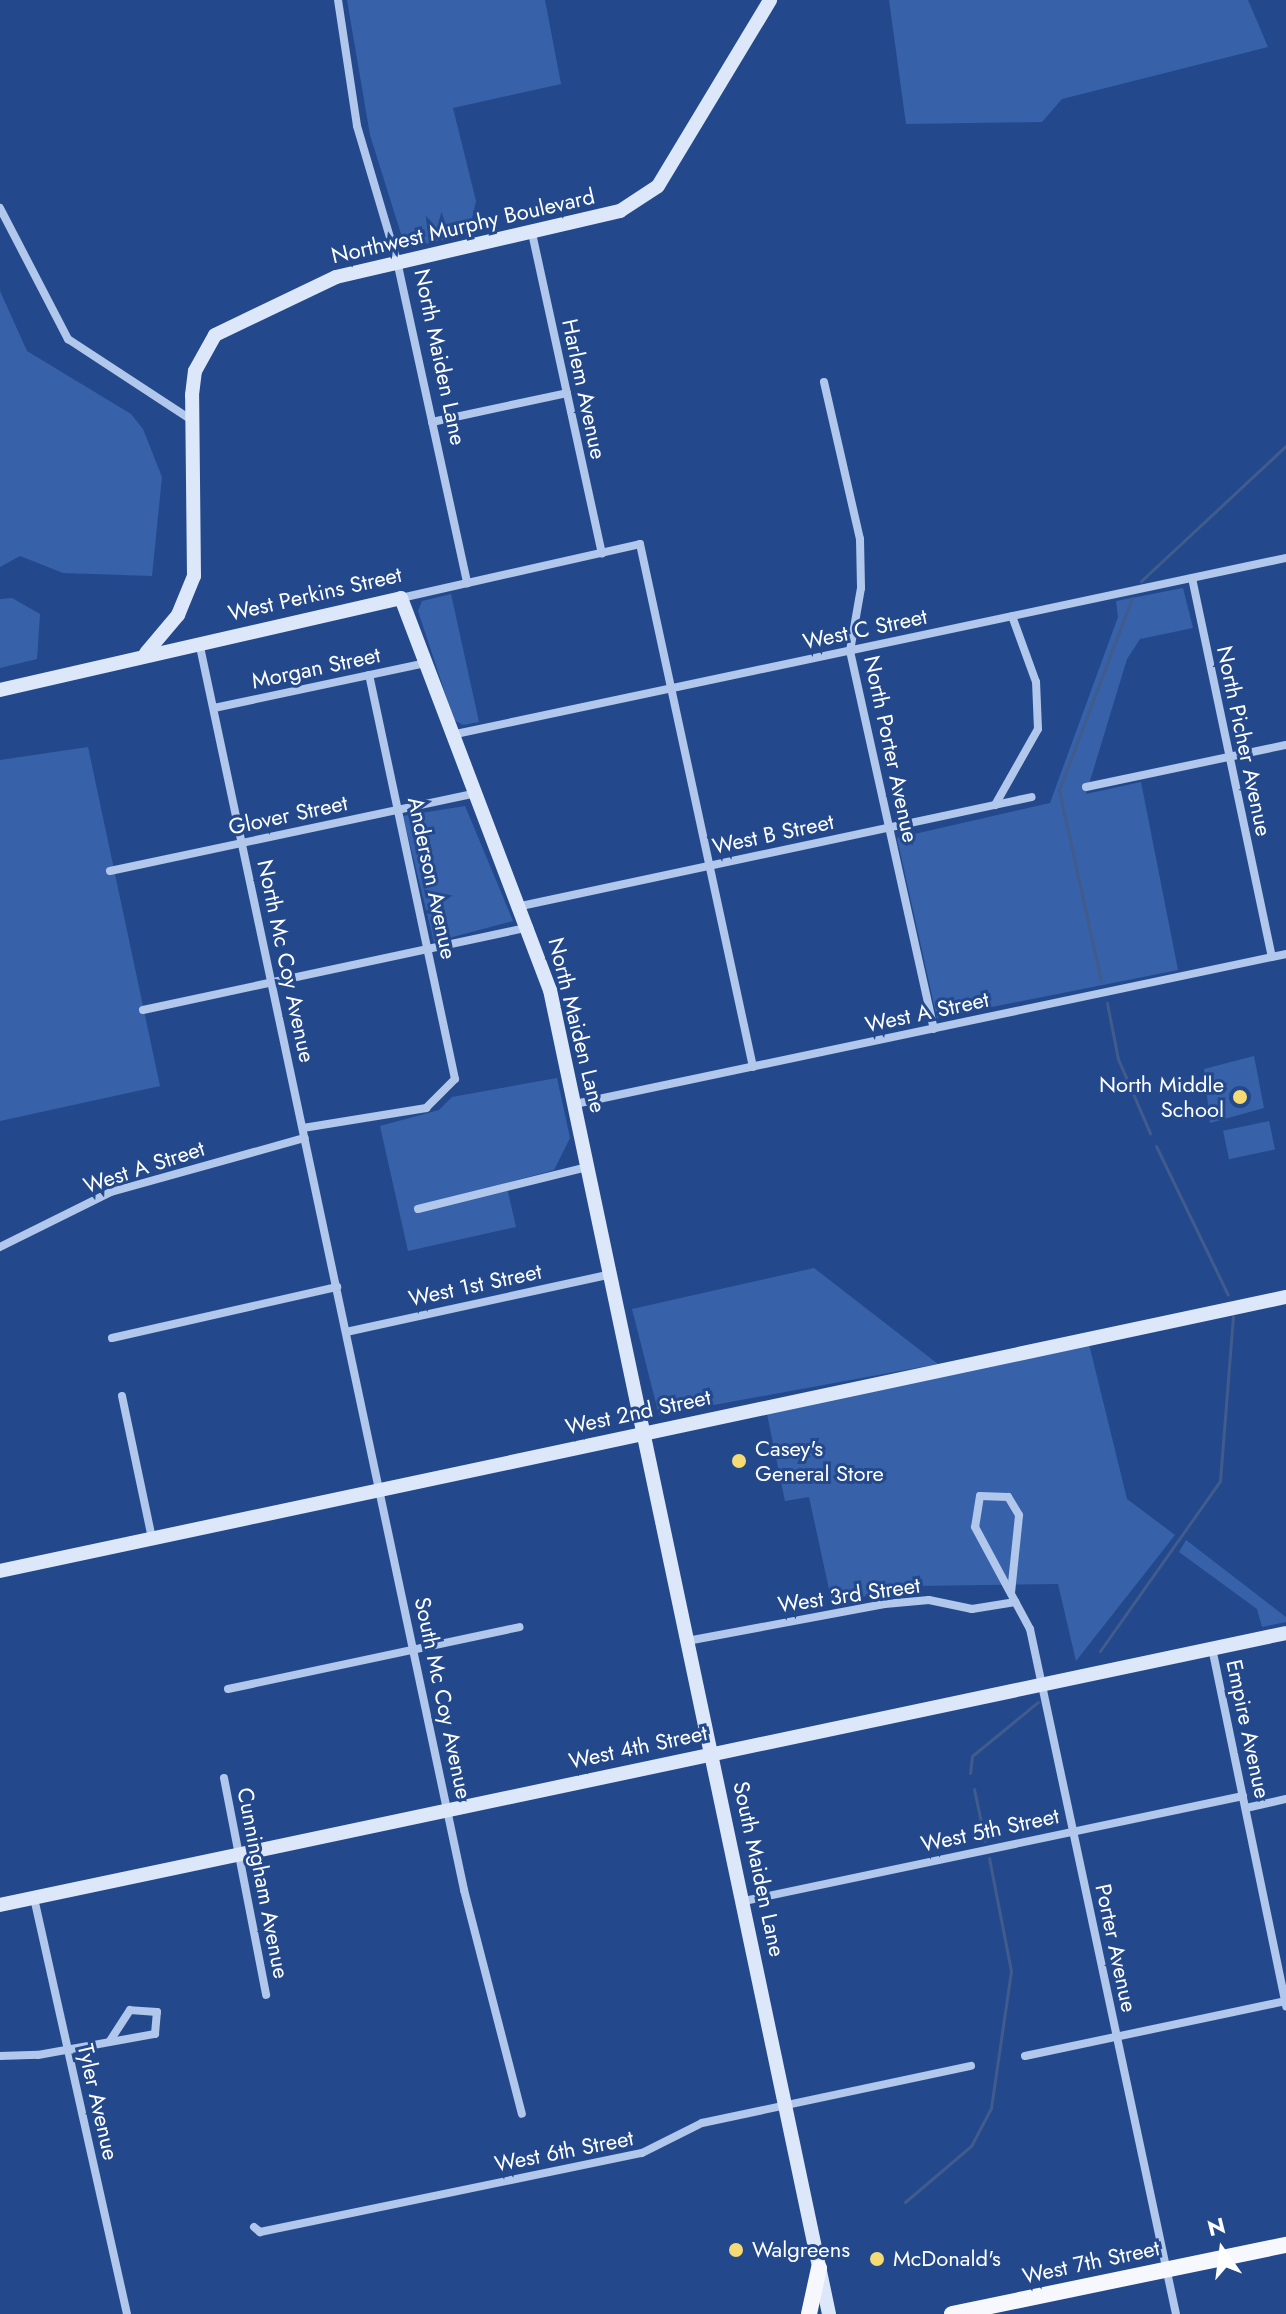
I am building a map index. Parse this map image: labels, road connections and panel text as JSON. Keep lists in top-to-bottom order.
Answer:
{
  "streets": {
    "main road": ["West 7th Street"],
    "street": [
      "Northwest Murphy Boulevard",
      "North Maiden Lane",
      "Harlem Avenue",
      "West Perkins Street",
      "West C Street",
      "Morgan Street",
      "North Picher Avenue",
      "North Porter Avenue",
      "Glover Street",
      "West B Street",
      "Anderson Avenue",
      "North Mc Coy Avenue",
      "West A Street",
      "West 1st Street",
      "West 2nd Street",
      "West 3rd Street",
      "South Mc Coy Avenue",
      "Empire Avenue",
      "West 4th Street",
      "West 5th Street",
      "South Maiden Lane",
      "Cunningham Avenue",
      "Porter Avenue",
      "Tyler Avenue",
      "West 6th Street"
    ]
  },
  "crossings": [
    ["Northwest Murphy Boulevard", "North Maiden Lane"],
    ["Northwest Murphy Boulevard", "Harlem Avenue"],
    ["Northwest Murphy Boulevard", "West Perkins Street"],
    ["North Maiden Lane", "West Perkins Street"],
    ["North Maiden Lane", "West C Street"],
    ["North Maiden Lane", "Morgan Street"],
    ["North Maiden Lane", "Glover Street"],
    ["North Maiden Lane", "West B Street"],
    ["North Maiden Lane", "West A Street"],
    ["North Maiden Lane", "West 1st Street"],
    ["North Maiden Lane", "West 2nd Street"],
    ["North Maiden Lane", "South Maiden Lane"],
    ["Harlem Avenue", "West Perkins Street"],
    ["West Perkins Street", "West C Street"],
    ["West Perkins Street", "North Mc Coy Avenue"],
    ["West C Street", "North Picher Avenue"],
    ["West C Street", "North Porter Avenue"],
    ["Morgan Street", "Anderson Avenue"],
    ["Morgan Street", "North Mc Coy Avenue"],
    ["North Picher Avenue", "West A Street"],
    ["North Porter Avenue", "West B Street"],
    ["North Porter Avenue", "West A Street"],
    ["Glover Street", "Anderson Avenue"],
    ["Glover Street", "North Mc Coy Avenue"],
    ["Anderson Avenue", "North Mc Coy Avenue"],
    ["North Mc Coy Avenue", "West A Street"],
    ["North Mc Coy Avenue", "South Mc Coy Avenue"],
    ["West 1st Street", "South Mc Coy Avenue"],
    ["West 2nd Street", "South Mc Coy Avenue"],
    ["West 2nd Street", "South Maiden Lane"],
    ["West 3rd Street", "South Maiden Lane"],
    ["West 3rd Street", "Porter Avenue"],
    ["South Mc Coy Avenue", "West 4th Street"],
    ["Empire Avenue", "West 4th Street"],
    ["Empire Avenue", "West 5th Street"],
    ["West 4th Street", "South Maiden Lane"],
    ["West 4th Street", "Cunningham Avenue"],
    ["West 4th Street", "Porter Avenue"],
    ["West 4th Street", "Tyler Avenue"],
    ["West 5th Street", "South Maiden Lane"],
    ["West 5th Street", "Porter Avenue"],
    ["South Maiden Lane", "West 6th Street"],
    ["Porter Avenue", "West 7th Street"]
  ],
  "places": [
    "North Middle School",
    "Casey's General Store",
    "Walgreens",
    "McDonald's"
  ],
  "north": "top"
}
